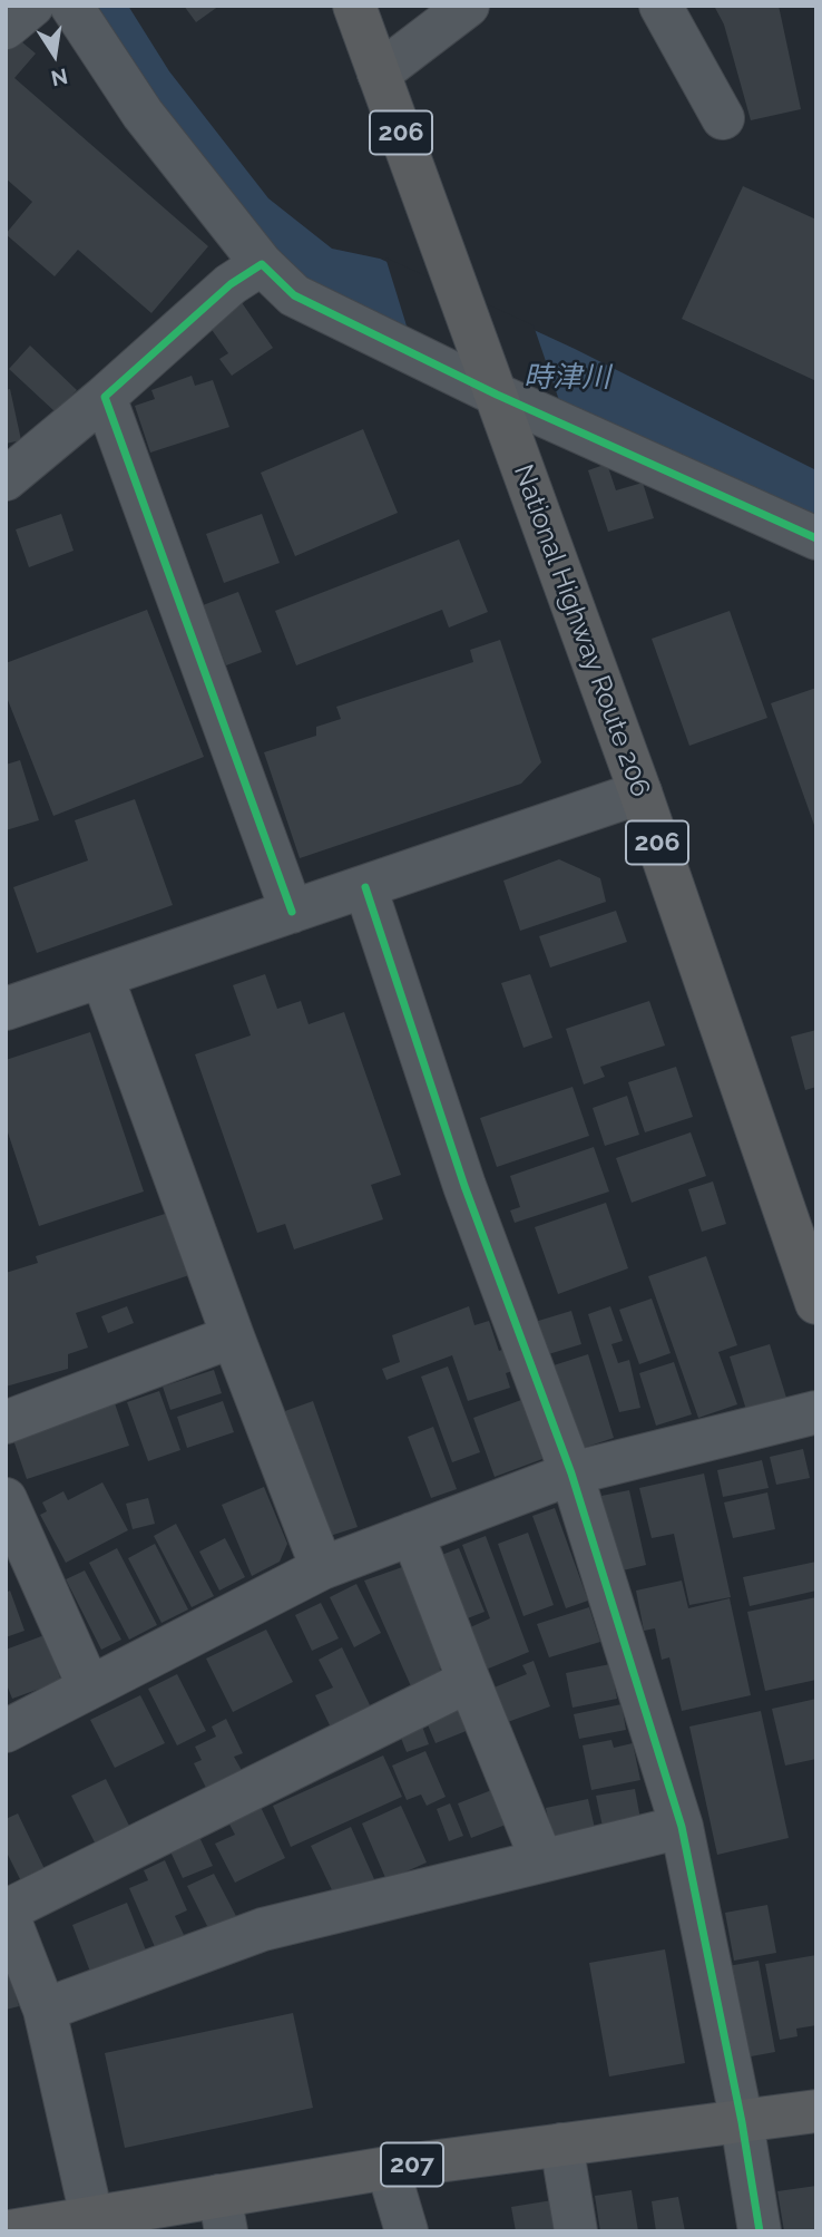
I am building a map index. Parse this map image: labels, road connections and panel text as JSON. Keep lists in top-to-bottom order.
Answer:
{
  "streets": {
    "highway": ["206", "National Highway Route 206", "207"]
  },
  "water": ["時津川"],
  "north": "bottom"
}
